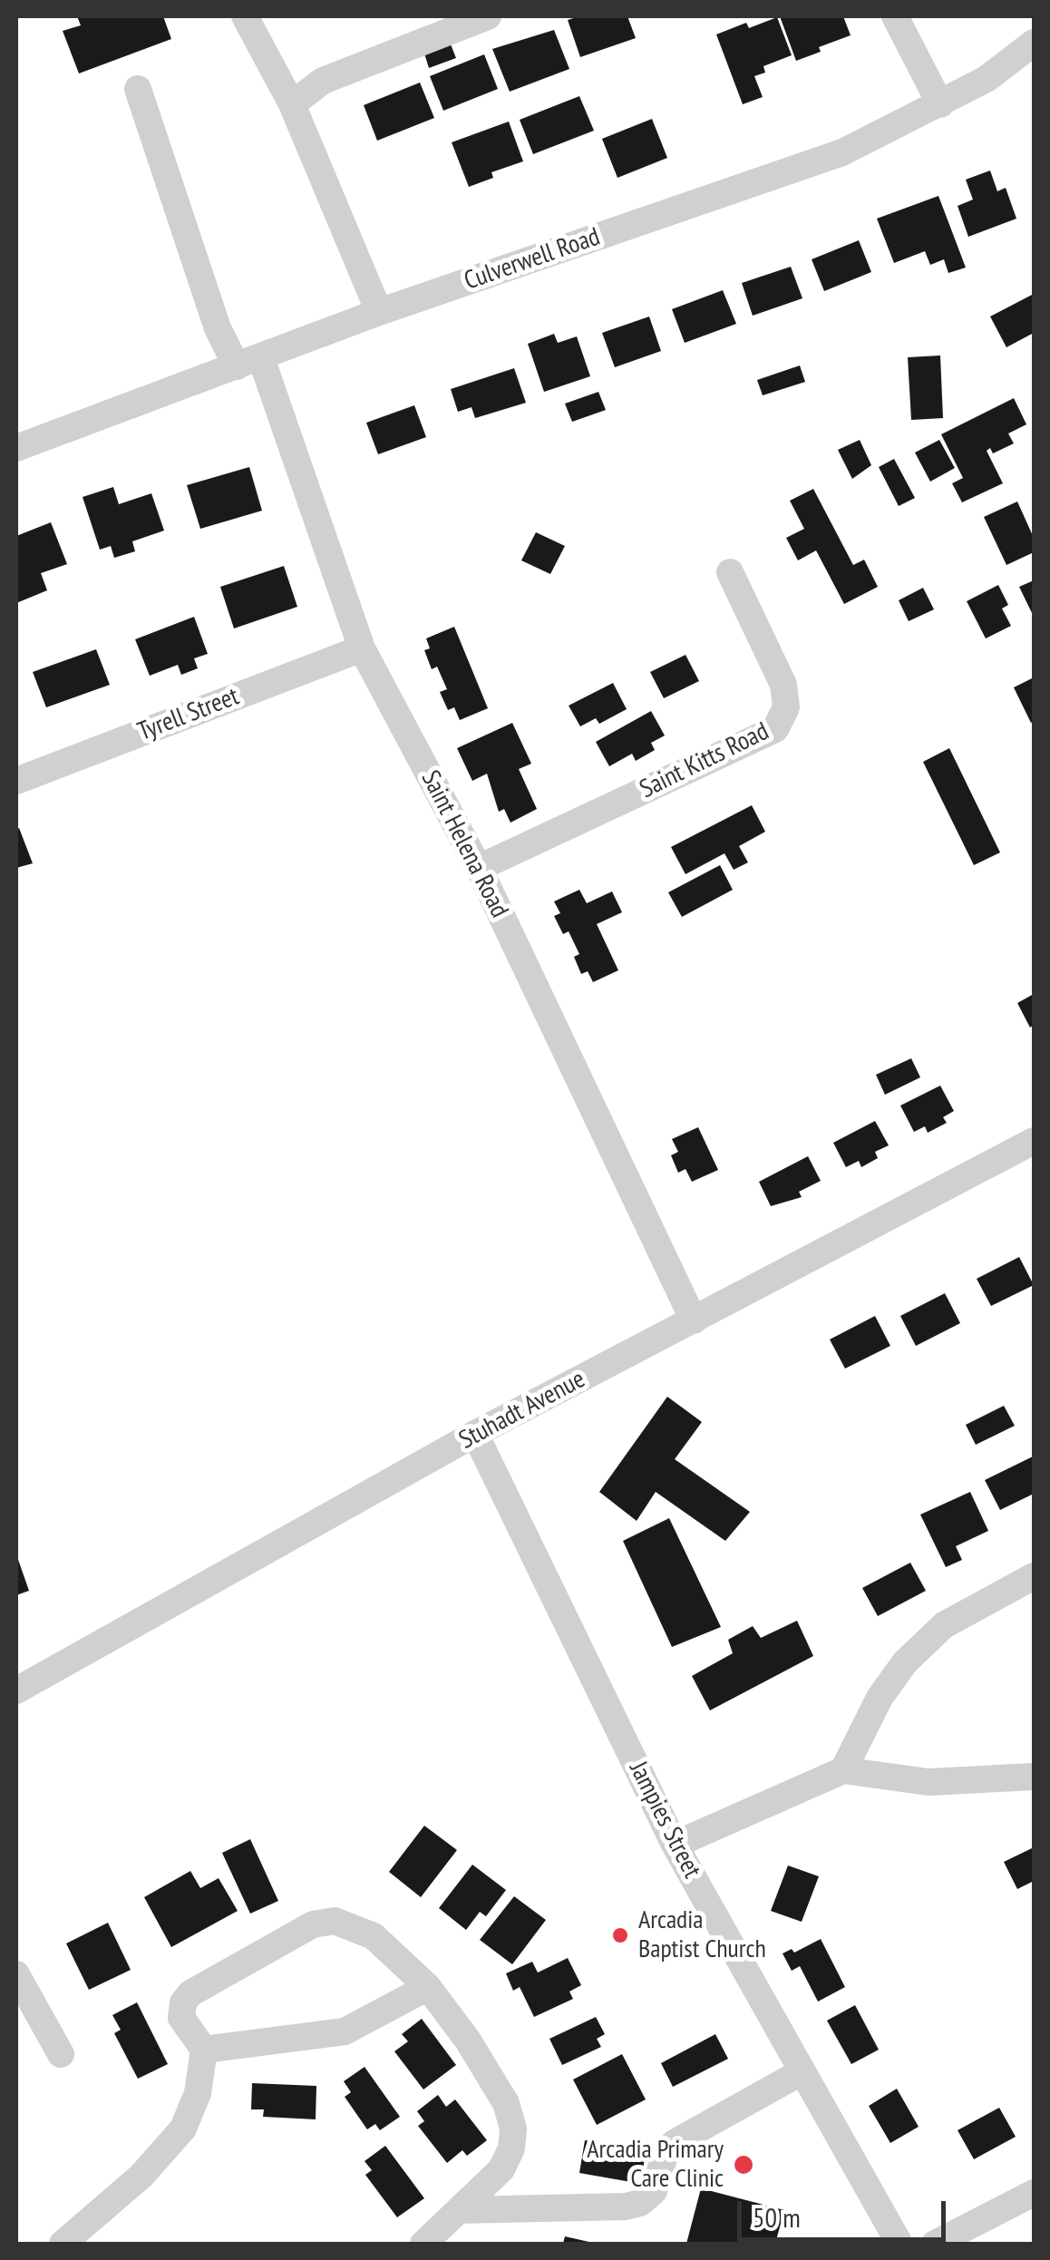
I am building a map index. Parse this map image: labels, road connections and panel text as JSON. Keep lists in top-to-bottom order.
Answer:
{
  "streets": {
    "street": [
      "Culverwell Road",
      "Tyrell Street",
      "Saint Kitts Road",
      "Saint Helena Road",
      "Stuhadt Avenue",
      "Jampies Street"
    ]
  },
  "crossings": [
    ["Culverwell Road", "Saint Helena Road"],
    ["Tyrell Street", "Saint Helena Road"],
    ["Saint Kitts Road", "Saint Helena Road"],
    ["Saint Helena Road", "Stuhadt Avenue"],
    ["Stuhadt Avenue", "Jampies Street"]
  ],
  "places": ["Arcadia Baptist Church", "Arcadia Primary Care Clinic"],
  "scale_bar": "50 m"
}
